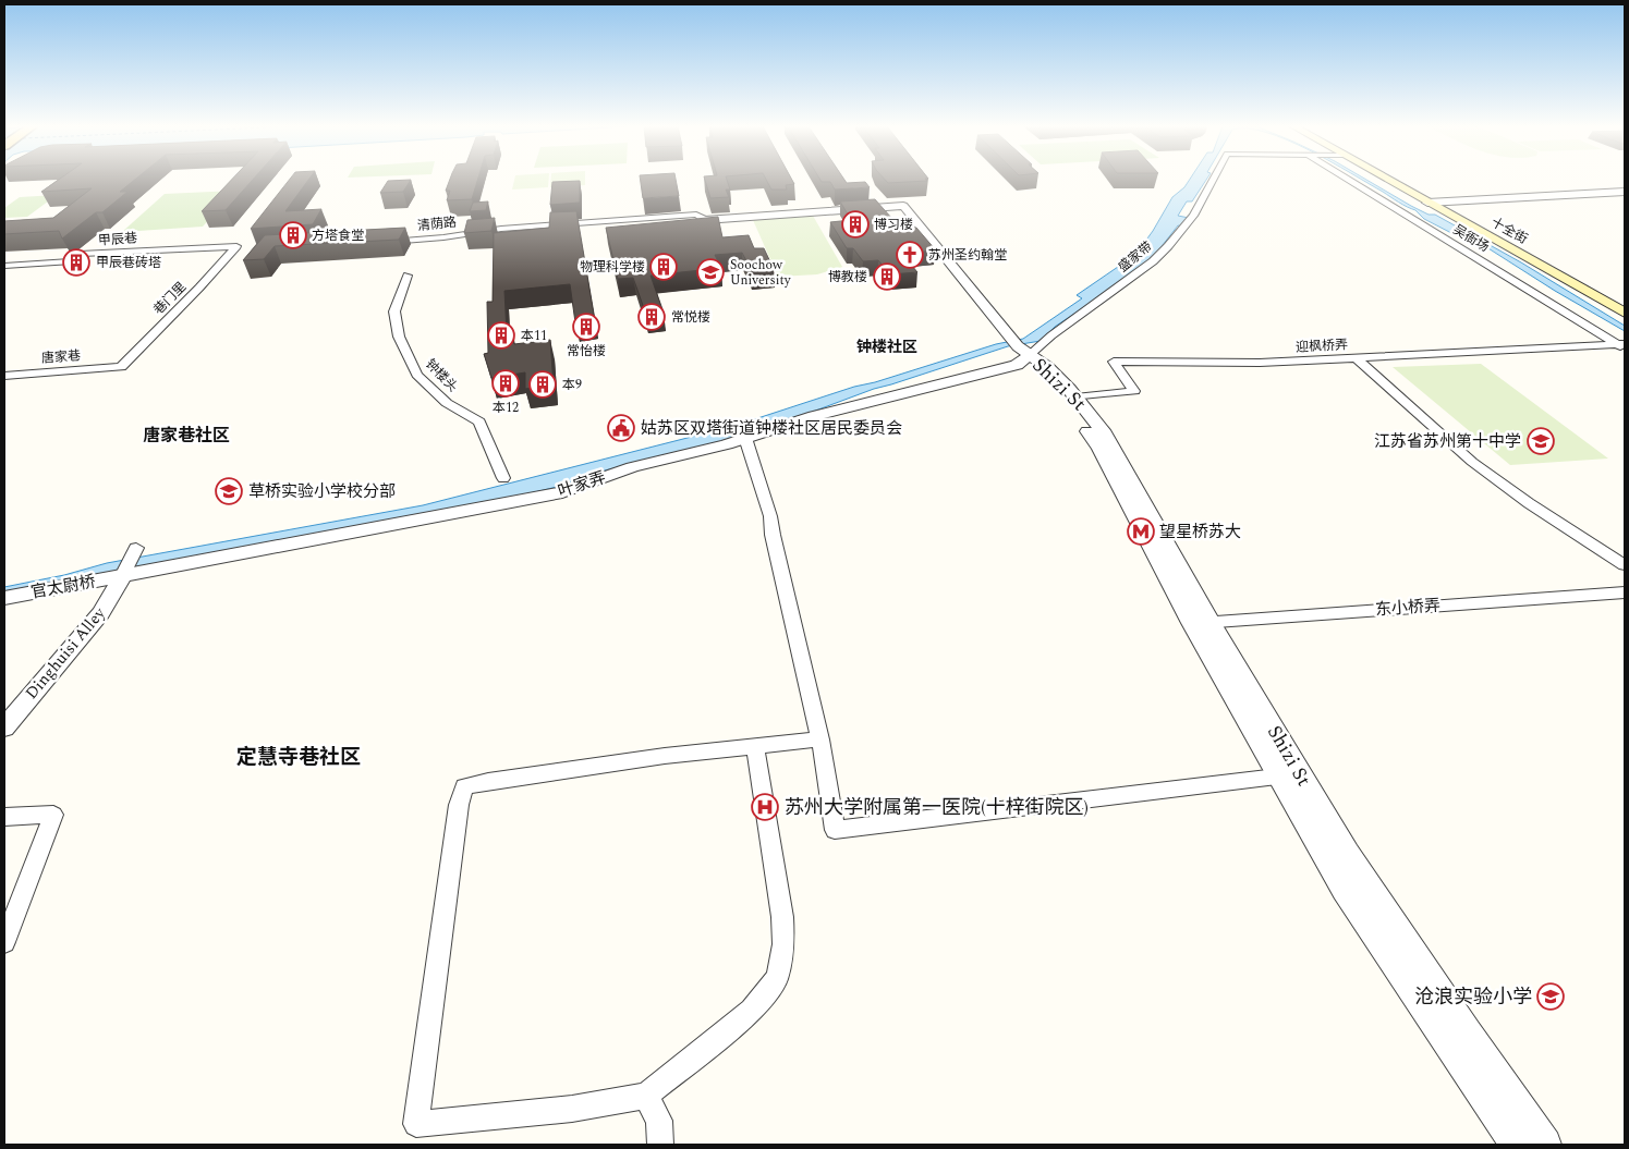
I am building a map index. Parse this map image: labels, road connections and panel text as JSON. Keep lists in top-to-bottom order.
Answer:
{
  "streets": {
    "main road": ["十全街"],
    "street": [
      "清荫路",
      "吴衙场",
      "甲辰巷",
      "盛家带",
      "巷门里",
      "迎枫桥弄",
      "唐家巷",
      "钟楼头",
      "Shizi St",
      "叶家弄",
      "官太尉桥",
      "东小桥弄",
      "Dinghuisi Alley"
    ]
  },
  "crossings": [
    ["清荫路", "盛家带"],
    ["清荫路", "Shizi St"],
    ["清荫路", "叶家弄"],
    ["吴衙场", "迎枫桥弄"],
    ["甲辰巷", "巷门里"],
    ["盛家带", "Shizi St"],
    ["盛家带", "叶家弄"],
    ["巷门里", "唐家巷"],
    ["迎枫桥弄", "Shizi St"],
    ["Shizi St", "叶家弄"],
    ["Shizi St", "东小桥弄"],
    ["叶家弄", "官太尉桥"],
    ["叶家弄", "Dinghuisi Alley"],
    ["官太尉桥", "Dinghuisi Alley"]
  ],
  "districts": ["钟楼社区", "唐家巷社区", "定慧寺巷社区"],
  "places": {
    "building": [
      "博习楼",
      "方塔食堂",
      "甲辰巷砖塔",
      "物理科学楼",
      "博教楼",
      "常悦楼",
      "常怡楼",
      "本11",
      "本12",
      "本9"
    ],
    "church": ["苏州圣约翰堂"],
    "school or university": [
      "Soochow University",
      "江苏省苏州第十中学",
      "草桥实验小学校分部",
      "沧浪实验小学"
    ],
    "public building": ["姑苏区双塔街道钟楼社区居民委员会"],
    "metro station": ["望星桥苏大"],
    "hospital": ["苏州大学附属第一医院(十梓街院区)"]
  }
}
